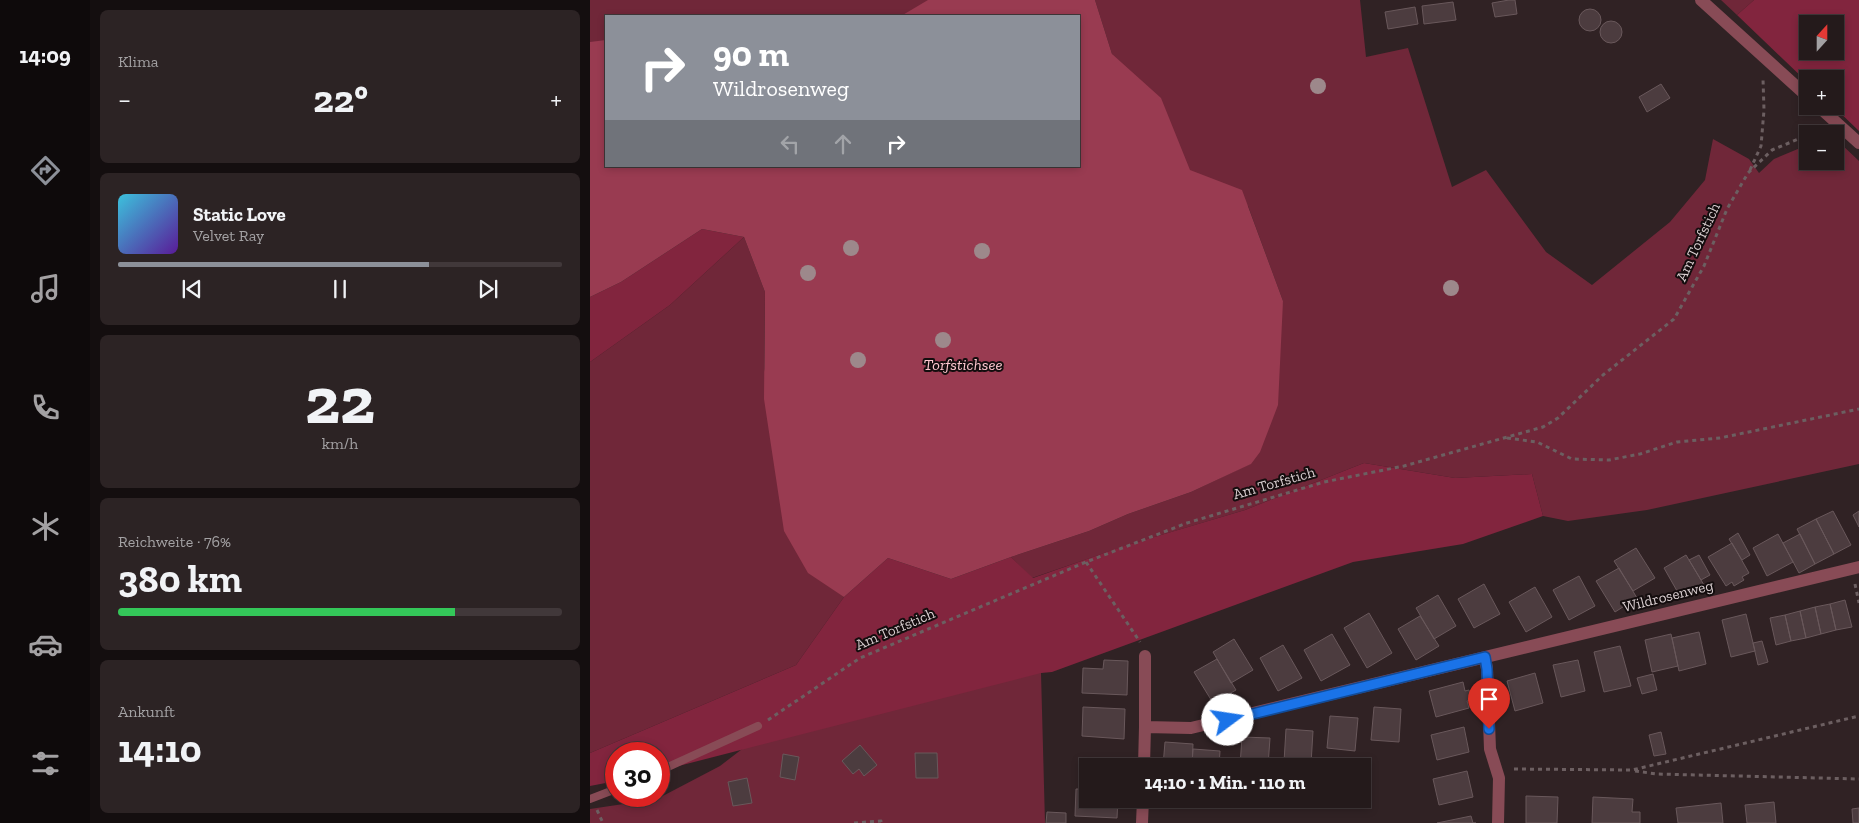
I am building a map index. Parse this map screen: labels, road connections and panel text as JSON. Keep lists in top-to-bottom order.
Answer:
{
  "streets": {
    "street": ["Wildrosenweg"],
    "path": ["Am Torfstich"]
  },
  "water": ["Torfstichsee"],
  "north": "top",
  "page": {
    "tabs": "14:09",
    "tile": [
      "Klima",
      ["22", "km/h"],
      ["Reichweite · 76%", "380 km"],
      ["Ankunft", "14:10"]
    ],
    "map_buttons": ["+", "−"],
    "turn": ["90 m", "Wildrosenweg"],
    "heat": ["−", "22°", "+"],
    "song": ["Static Love", "Velvet Ray"],
    "limit": "30",
    "trip": "14:10 · 1 Min. · 110 m"
  }
}
